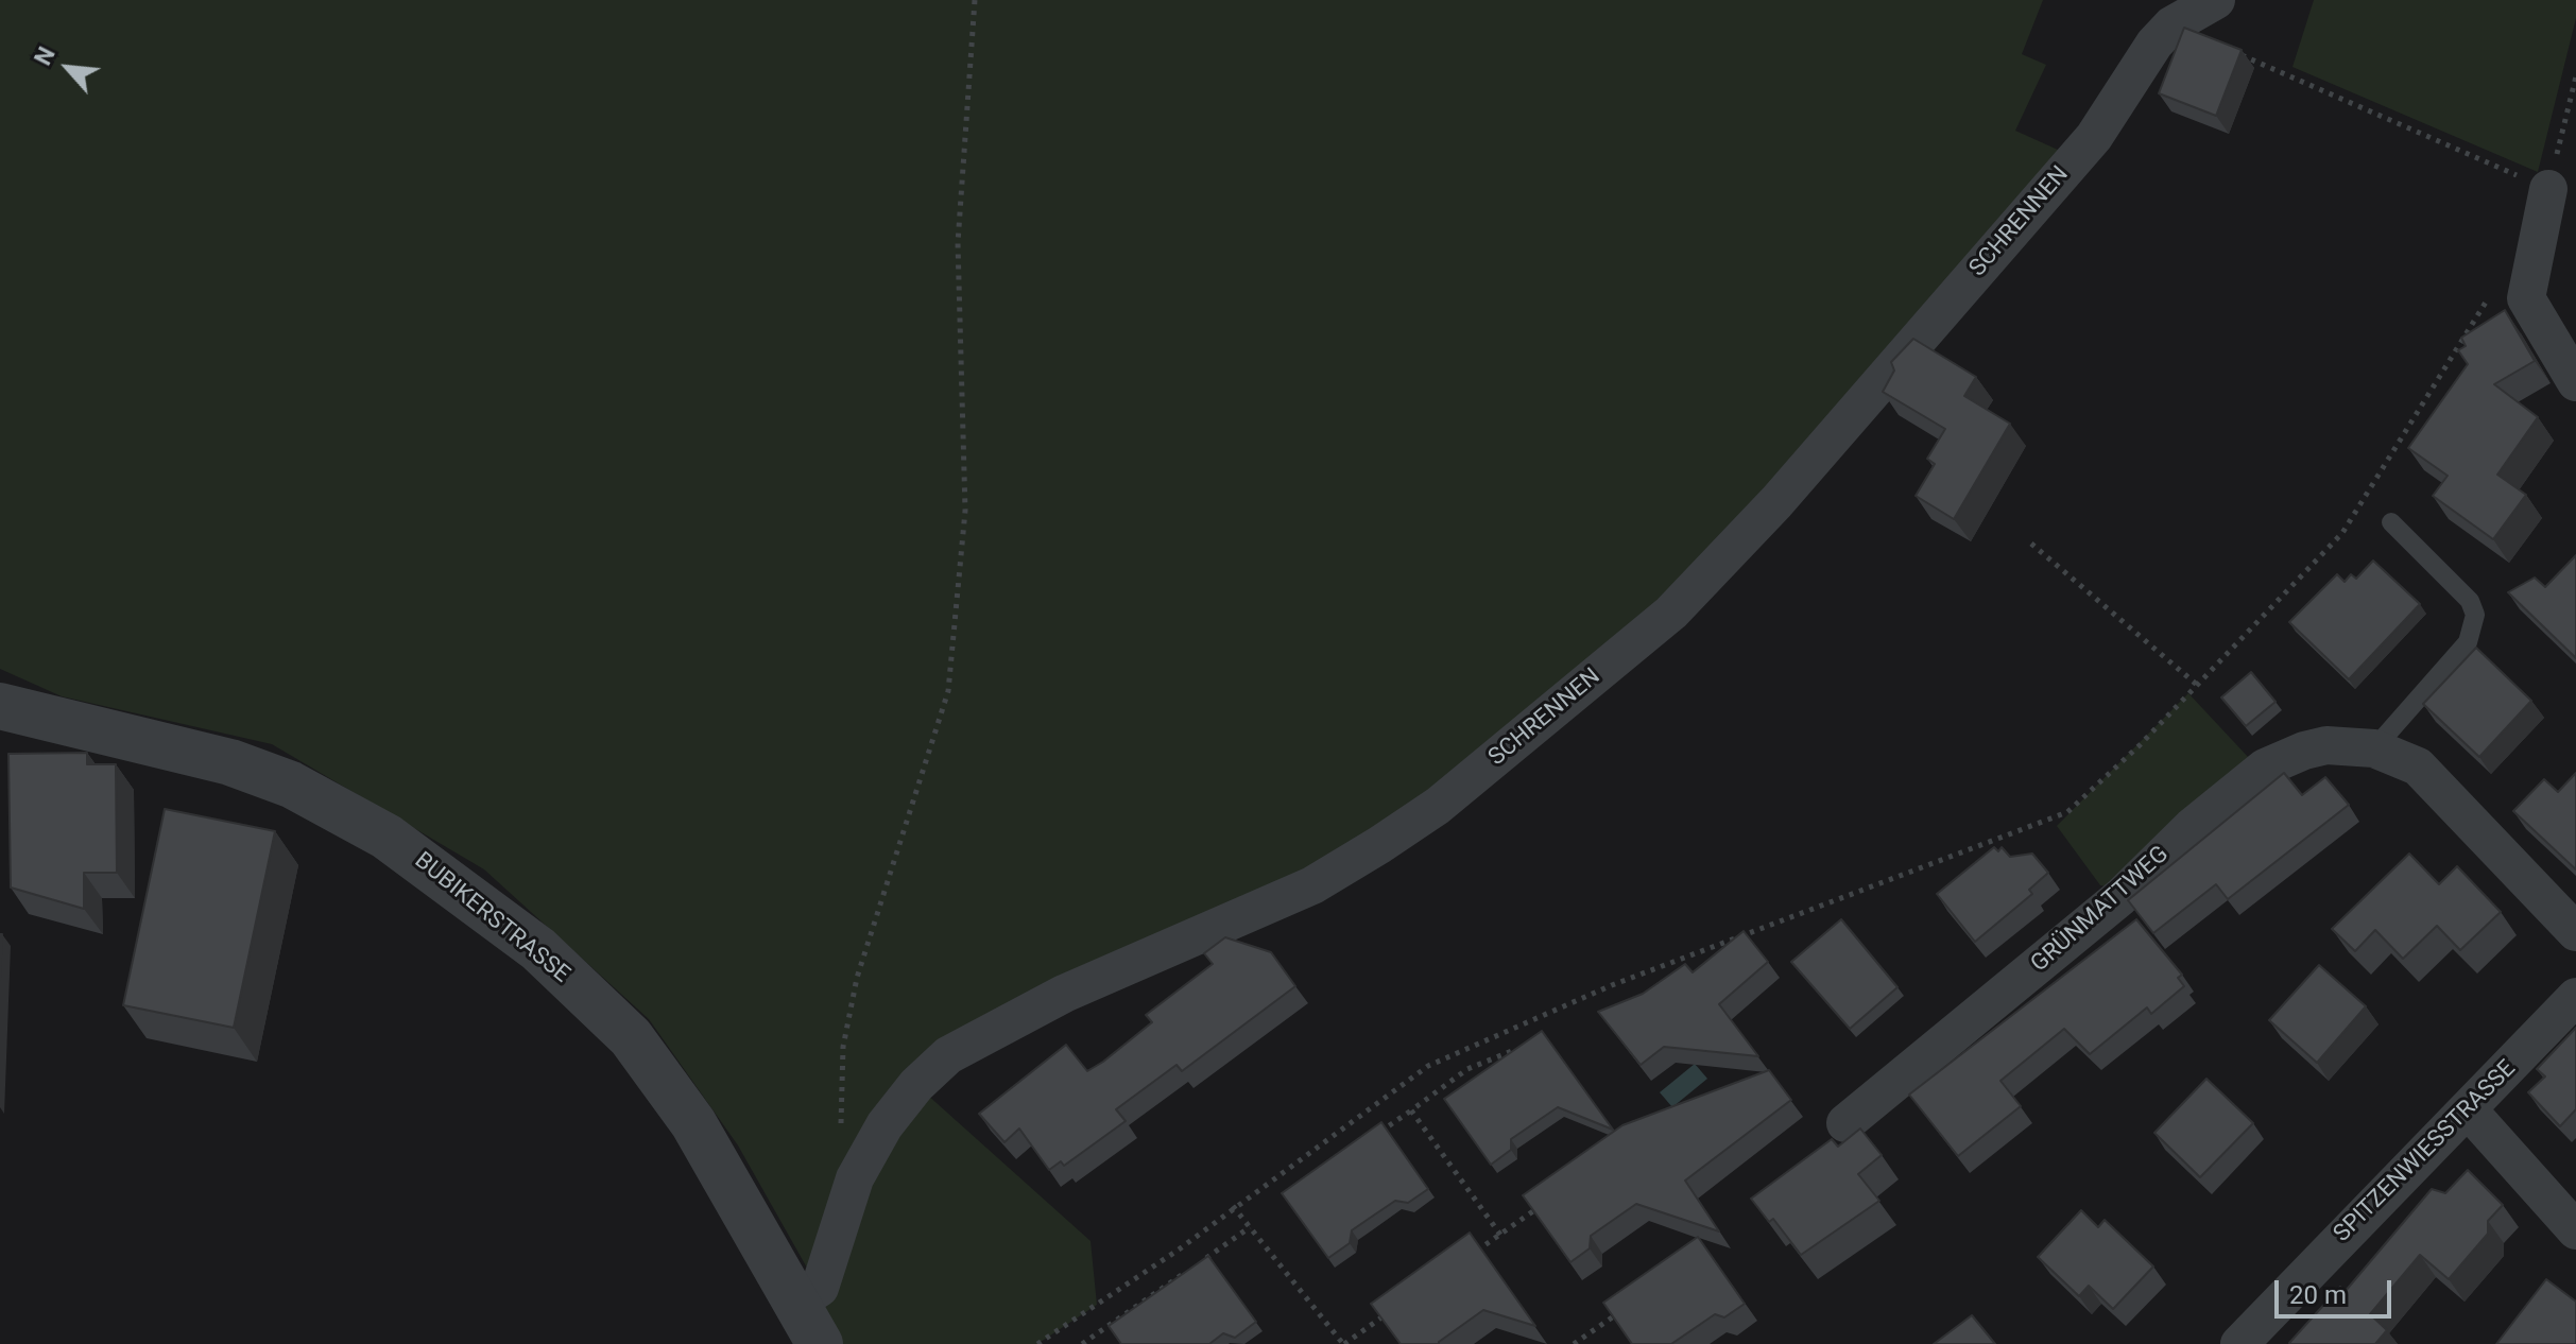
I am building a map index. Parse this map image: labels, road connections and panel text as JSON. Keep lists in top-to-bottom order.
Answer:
{
  "streets": {
    "street": [
      "SCHRENNEN",
      "GRÜNMATTWEG",
      "BUBIKERSTRASSE",
      "SPITZENWIESSTRASSE"
    ]
  },
  "crossings": [
    ["SCHRENNEN", "BUBIKERSTRASSE"]
  ],
  "scale_bar": "20 m",
  "north": "top left"
}
